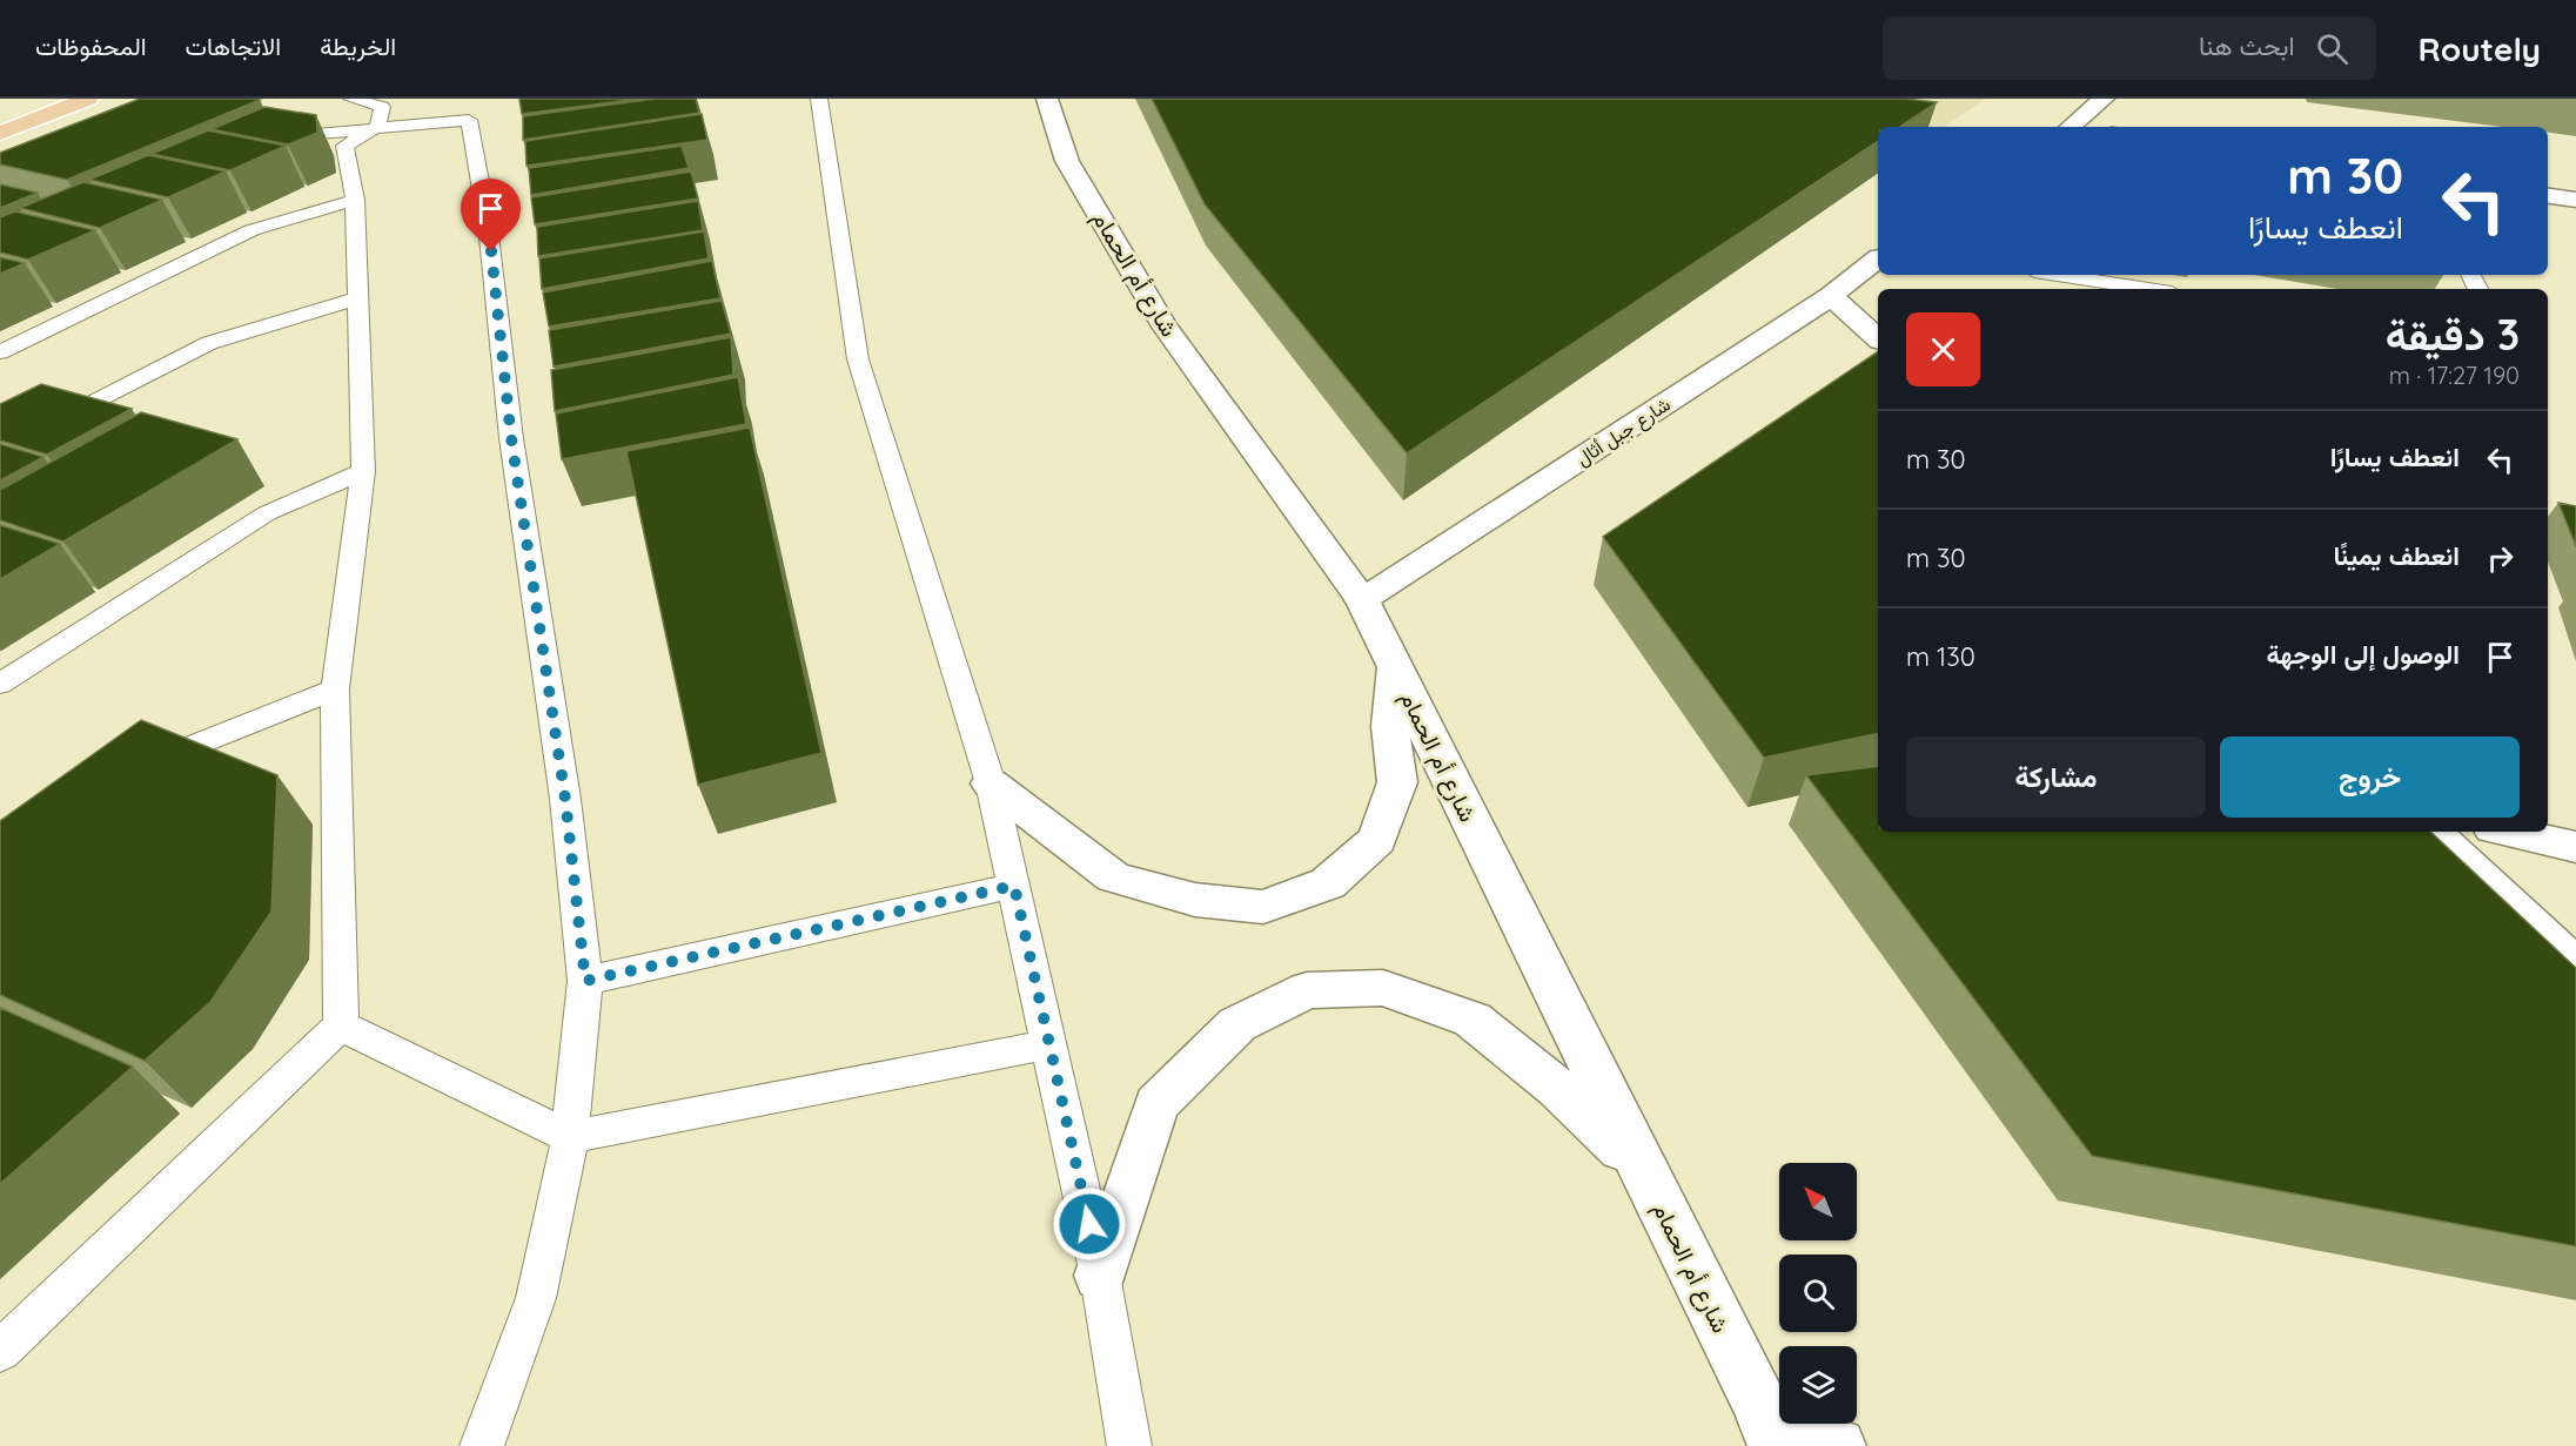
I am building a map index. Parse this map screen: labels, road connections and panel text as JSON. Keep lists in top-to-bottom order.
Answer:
{
  "streets": {
    "main road": ["شارع أم الحمام", "شارع جبل أثال"]
  },
  "crossings": [
    ["شارع أم الحمام", "شارع جبل أثال"]
  ],
  "north": "top left",
  "page": {
    "header": "Routely",
    "search": "ابحث هنا",
    "nav": ["الخريطة", "الاتجاهات", "المحفوظات"],
    "turn": ["30 m", "انعطف يسارًا"],
    "heading": ["3 دقيقة", "190 m · 17:27"],
    "list": [
      {
        "name": "انعطف يسارًا",
        "value": "30 m"
      },
      {
        "name": "انعطف يمينًا",
        "value": "30 m"
      },
      {
        "name": "الوصول إلى الوجهة",
        "value": "130 m"
      }
    ],
    "buttons": ["خروج", "مشاركة"]
  }
}
